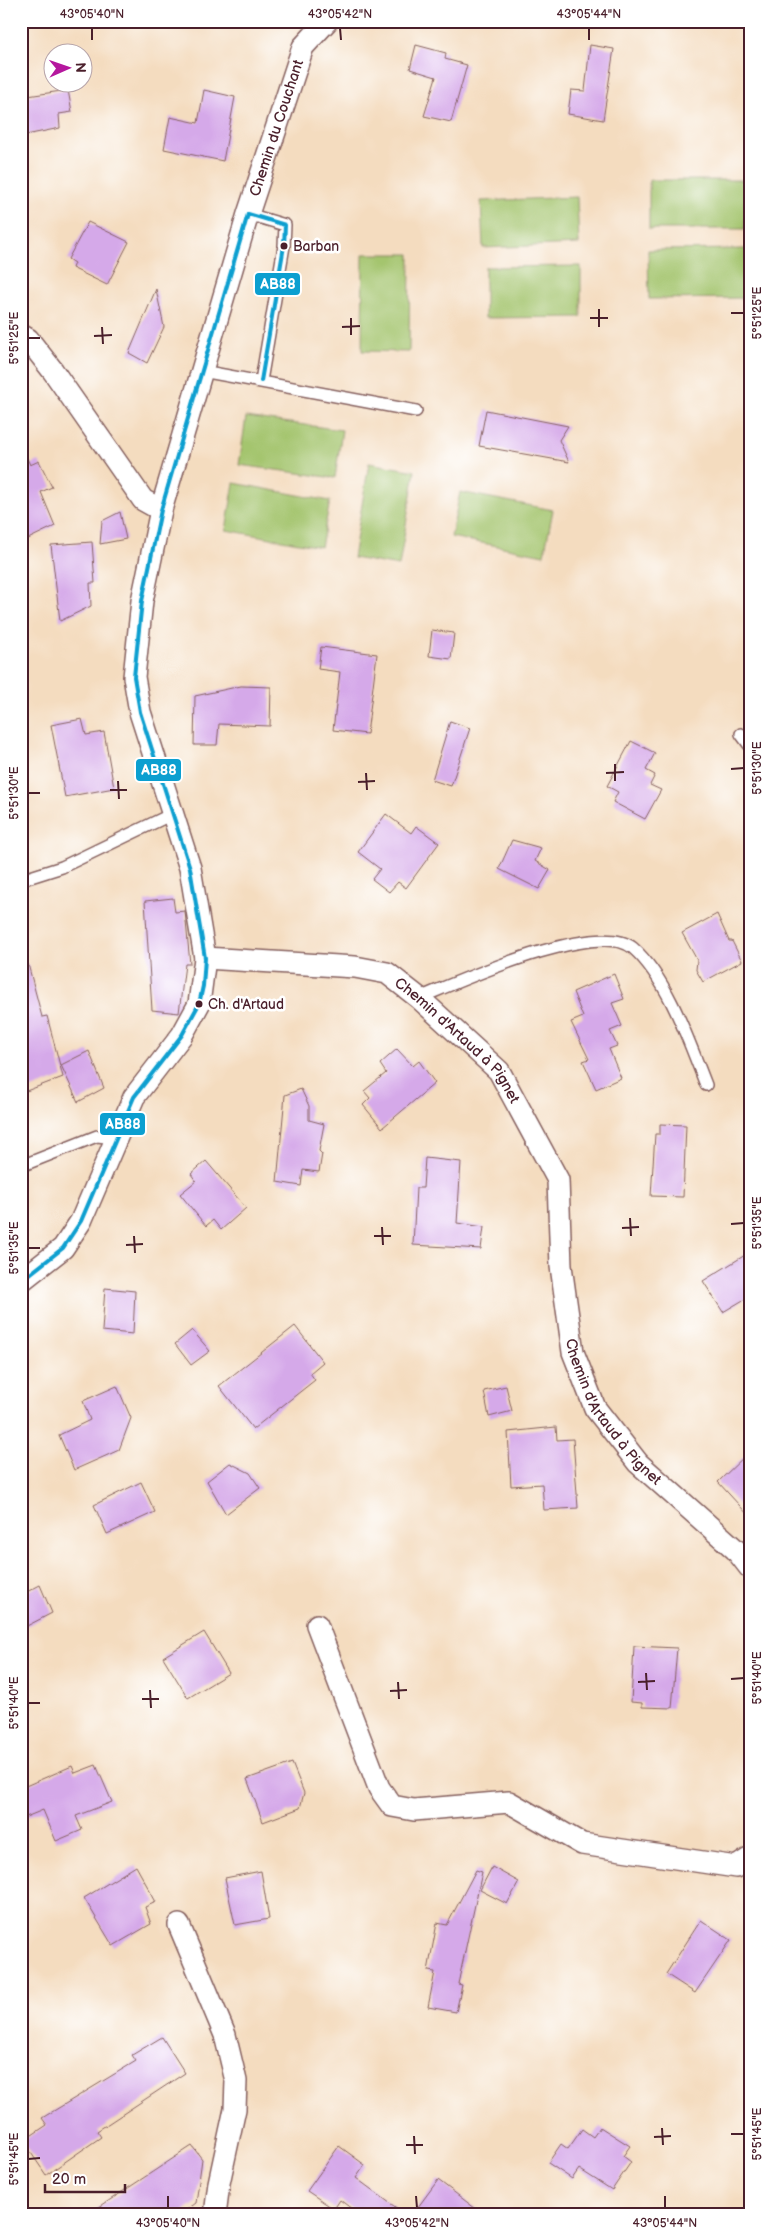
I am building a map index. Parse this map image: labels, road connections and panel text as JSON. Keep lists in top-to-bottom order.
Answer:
{
  "streets": {
    "street": ["Chemin du Couchant", "Chemin d'Artaud à Pignet"]
  },
  "places": ["Barban", "Ch. d'Artaud"],
  "lines": ["transit line AB88"],
  "scale_bar": "20 m",
  "north": "right",
  "coordinates": [
    "43°05'40\"N",
    "43°05'42\"N",
    "43°05'44\"N",
    "5°51'25\"E",
    "5°51'30\"E",
    "5°51'35\"E",
    "5°51'40\"E",
    "5°51'45\"E"
  ]
}
